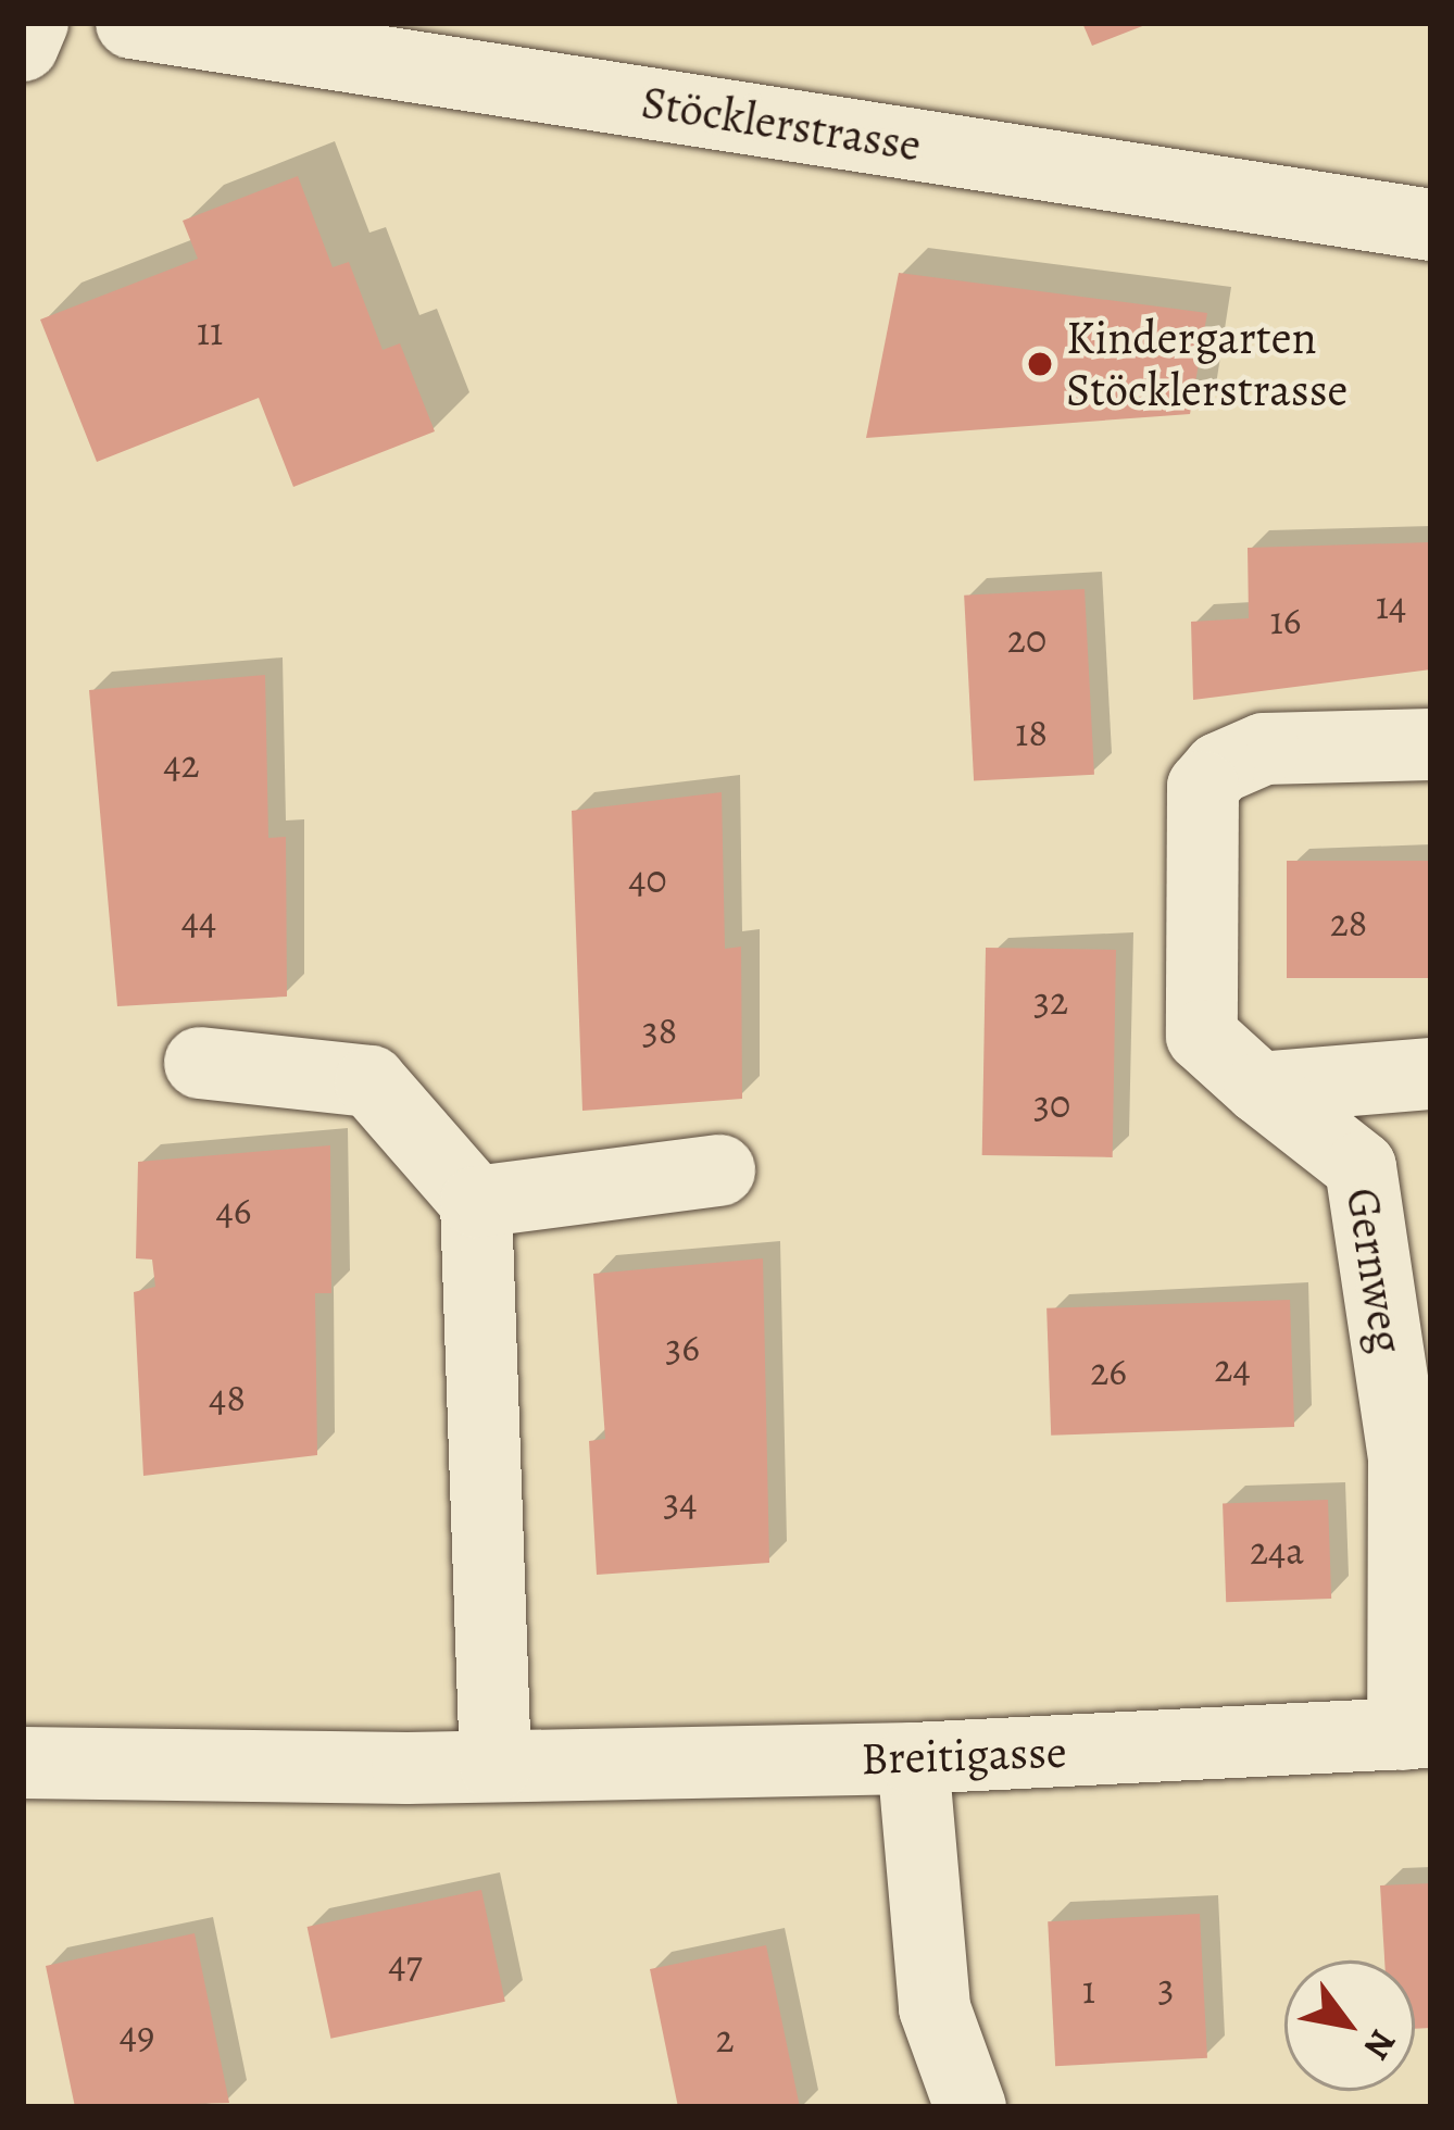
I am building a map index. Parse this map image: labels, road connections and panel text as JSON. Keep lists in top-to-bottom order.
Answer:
{
  "streets": {
    "street": ["Stöcklerstrasse", "Gernweg", "Breitigasse"]
  },
  "crossings": [
    ["Gernweg", "Breitigasse"]
  ],
  "places": ["Kindergarten Stöcklerstrasse"],
  "house_numbers": [
    "11",
    "14",
    "16",
    "20",
    "18",
    "42",
    "40",
    "44",
    "28",
    "32",
    "38",
    "30",
    "46",
    "36",
    "24",
    "26",
    "48",
    "34",
    "24a",
    "47",
    "3",
    "1",
    "49",
    "2"
  ],
  "north": "bottom right"
}
